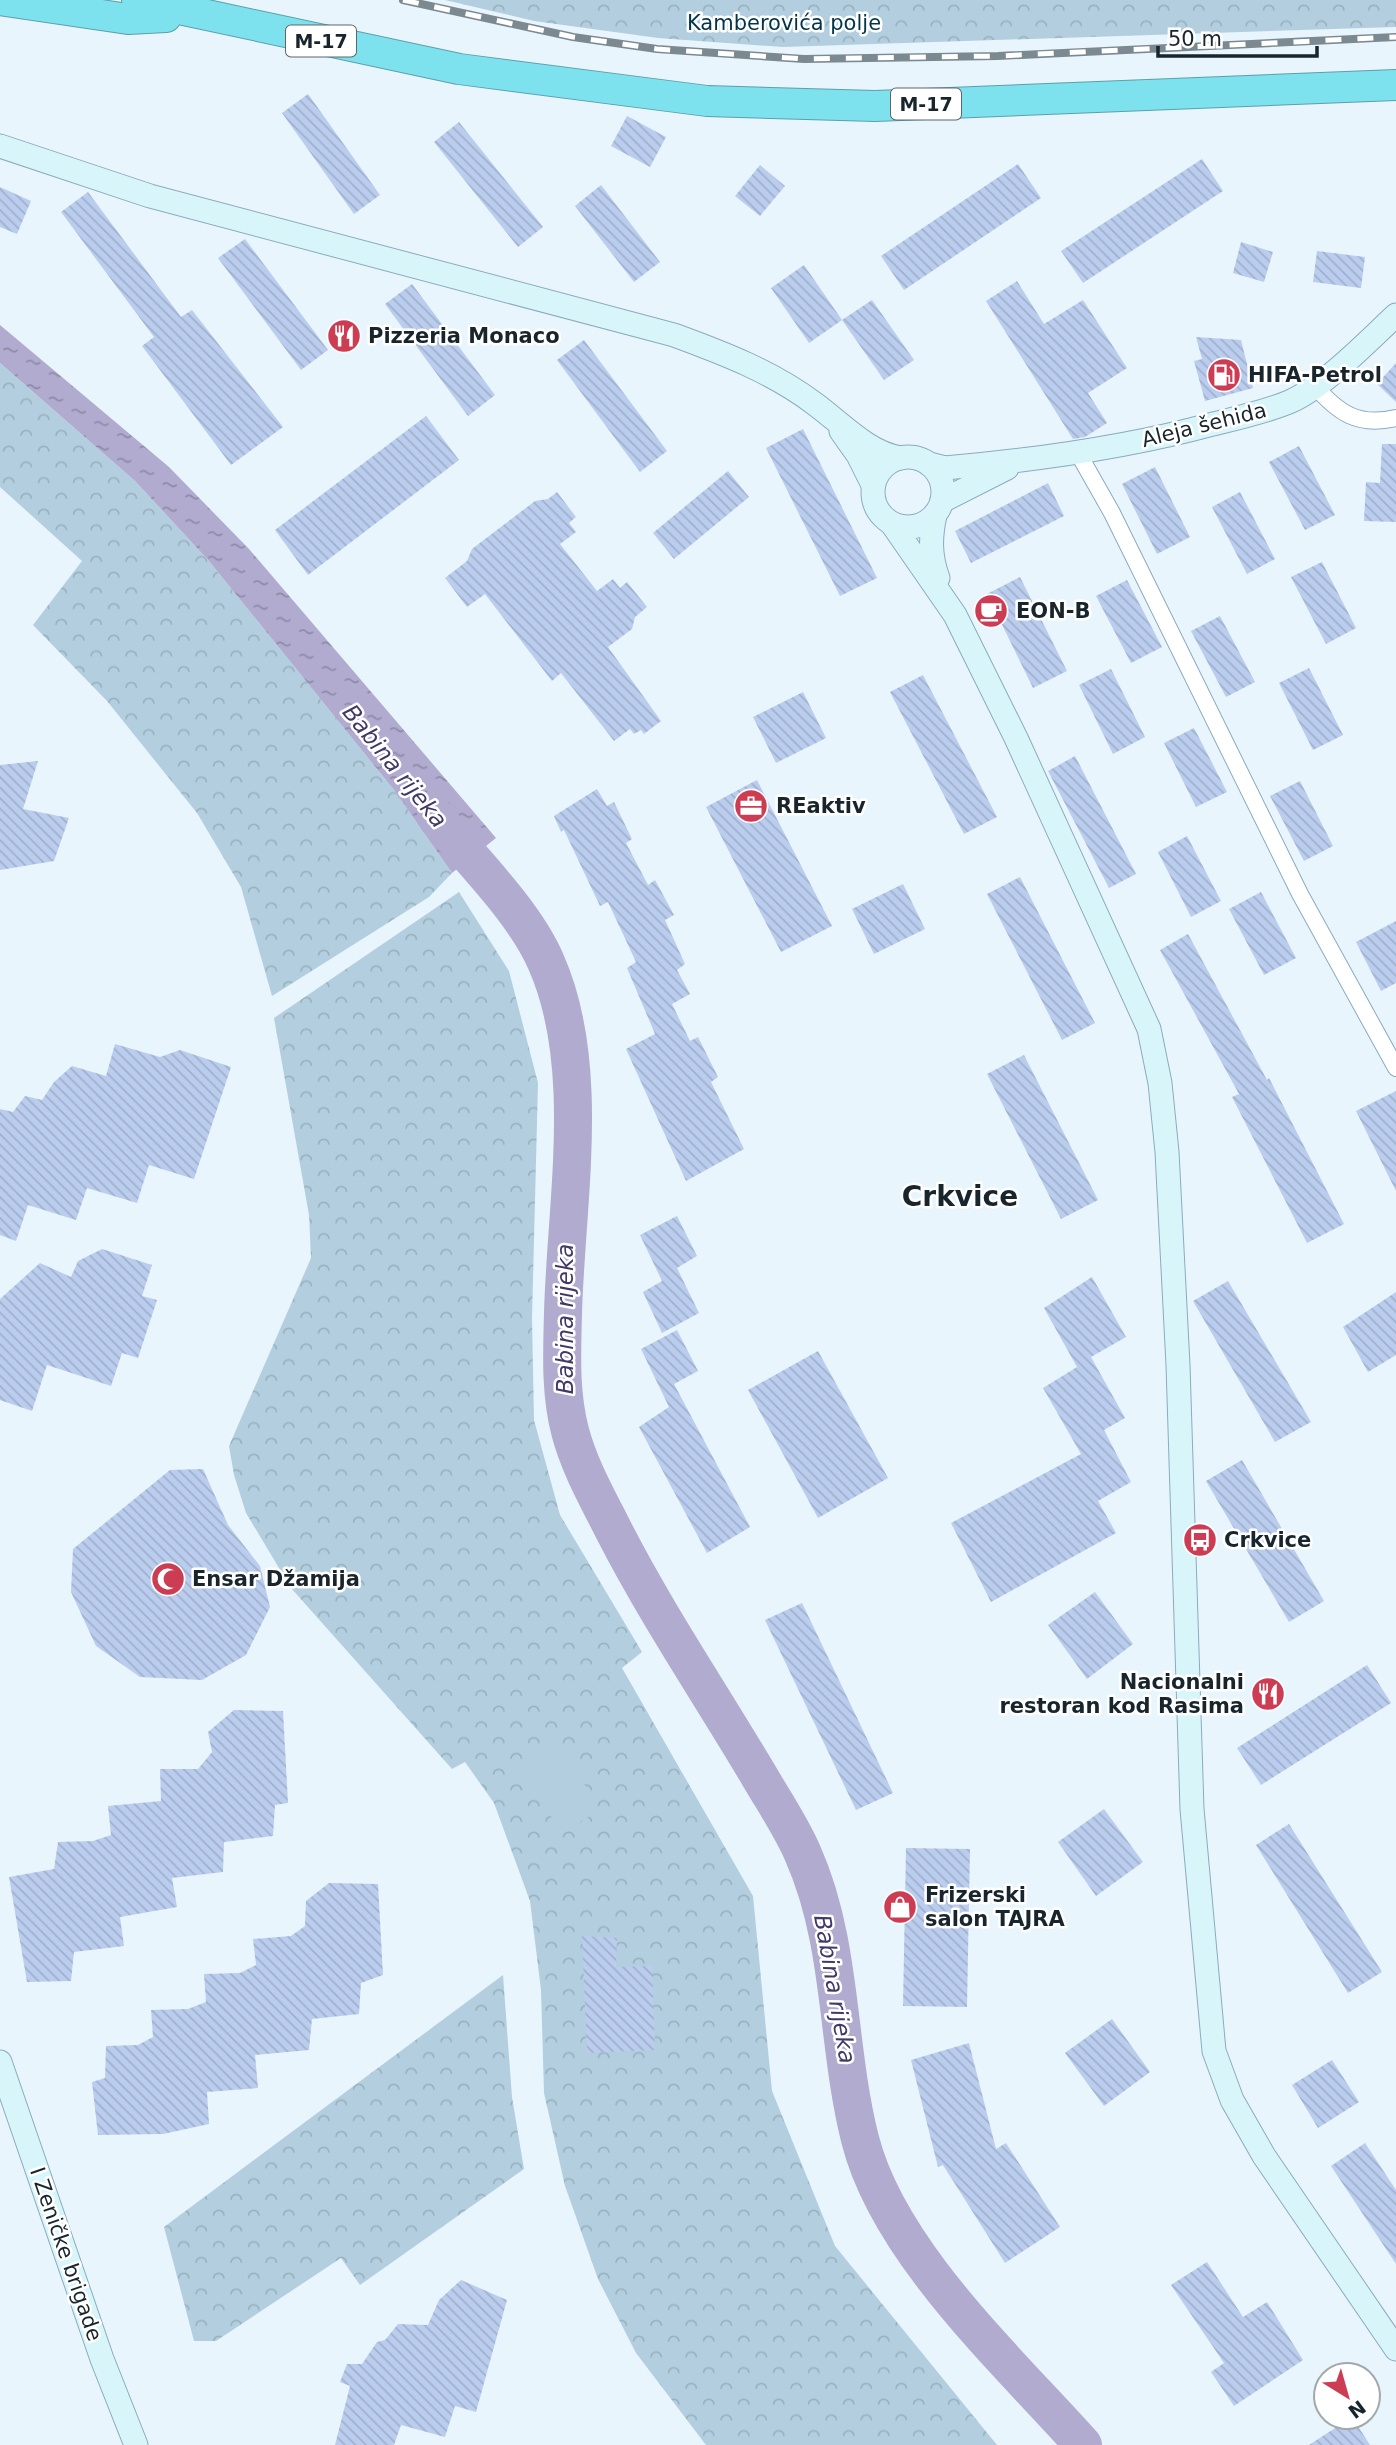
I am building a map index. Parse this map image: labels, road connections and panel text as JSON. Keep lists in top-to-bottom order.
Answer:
{
  "streets": {
    "highway": ["M-17"],
    "main road": ["Aleja šehida", "I Zeničke brigade"]
  },
  "districts": ["Crkvice"],
  "water": ["Babina rijeka"],
  "parks": ["Kamberovića polje"],
  "places": {
    "restaurant": ["Pizzeria Monaco", "Nacionalni restoran kod Rasima"],
    "fuel station": ["HIFA-Petrol"],
    "cafe": ["EON-B"],
    "office": ["REaktiv"],
    "bus stop": ["Crkvice"],
    "mosque": ["Ensar Džamija"],
    "shop": ["Frizerski salon TAJRA"]
  },
  "scale_bar": "50 m",
  "north": "bottom right"
}
